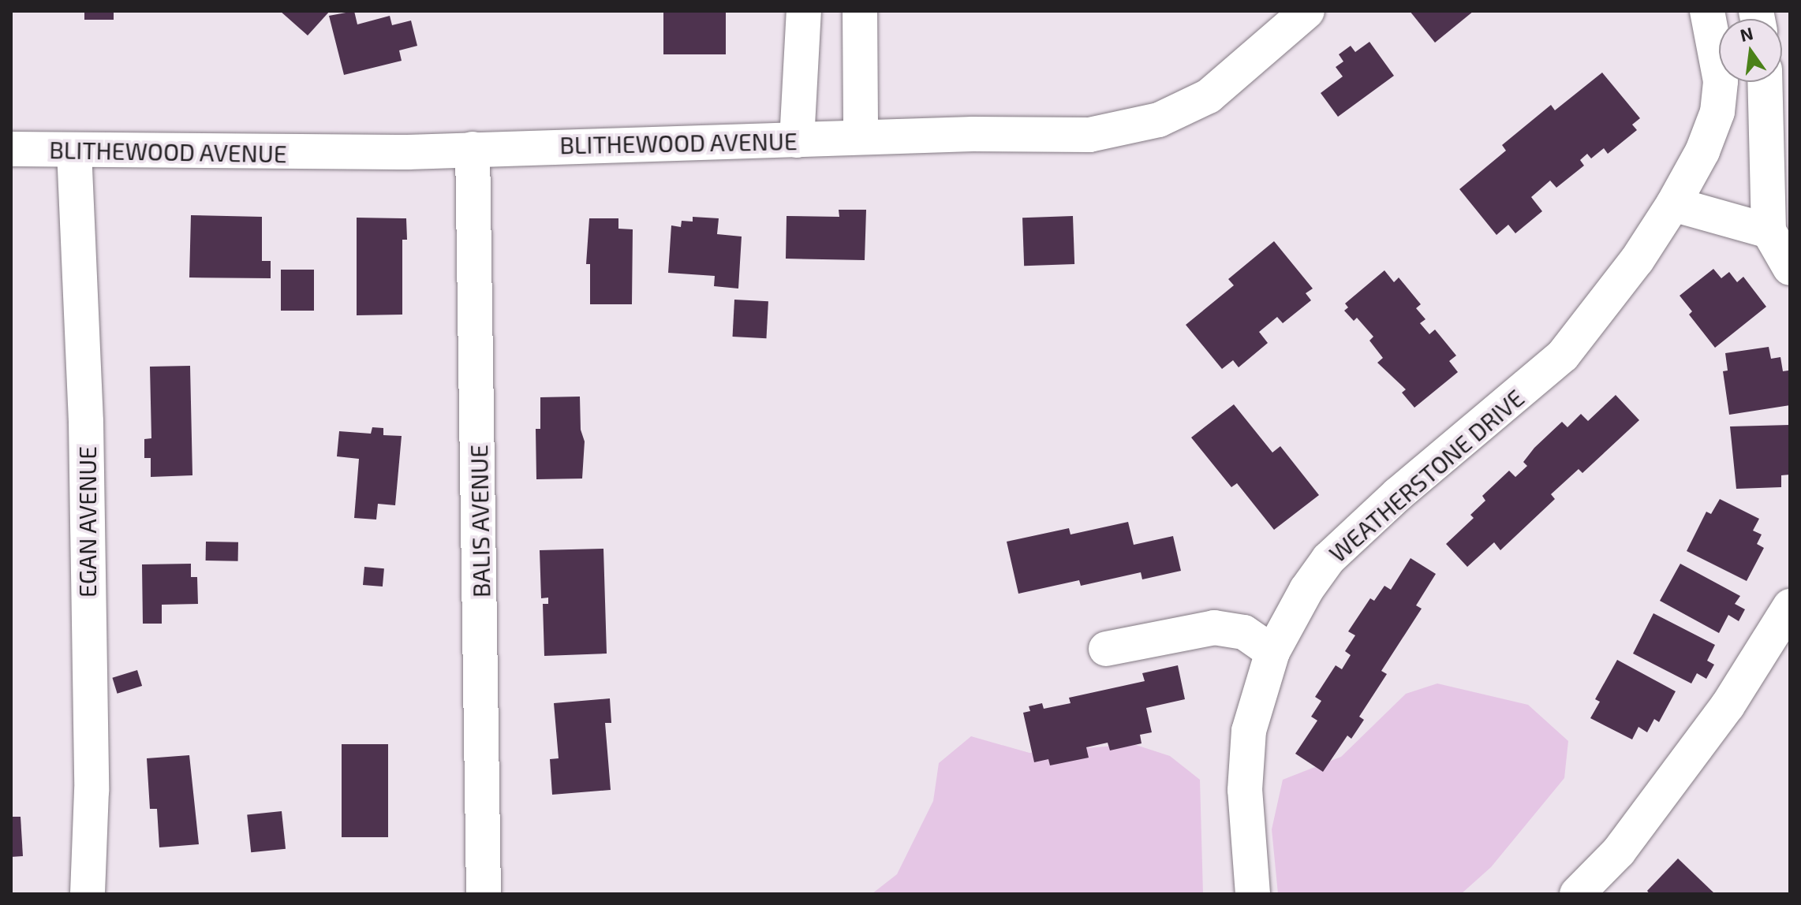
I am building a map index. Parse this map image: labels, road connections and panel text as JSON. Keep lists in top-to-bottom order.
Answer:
{
  "streets": {
    "street": [
      "BLITHEWOOD AVENUE",
      "WEATHERSTONE DRIVE",
      "BALIS AVENUE",
      "EGAN AVENUE"
    ]
  },
  "crossings": [
    ["BLITHEWOOD AVENUE", "BALIS AVENUE"],
    ["BLITHEWOOD AVENUE", "EGAN AVENUE"]
  ],
  "north": "top"
}
